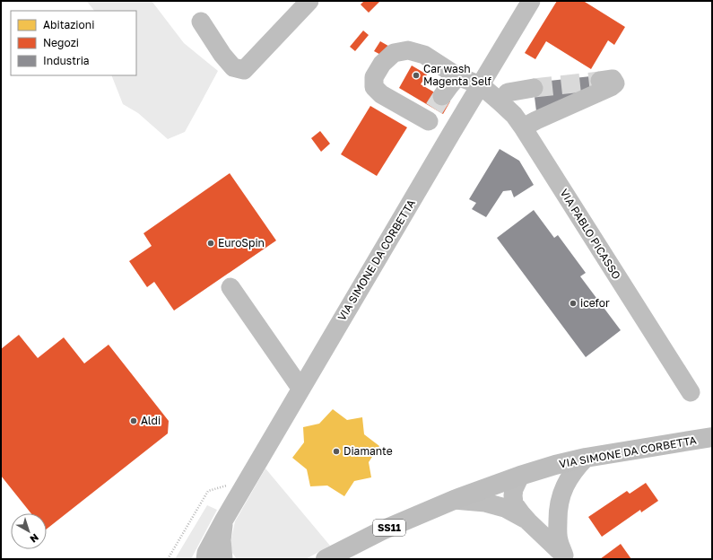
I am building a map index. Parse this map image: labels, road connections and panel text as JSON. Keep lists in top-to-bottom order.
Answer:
{
  "streets": {
    "main road": ["VIA SIMONE DA CORBETTA", "SS11"],
    "street": ["VIA PABLO PICASSO"]
  },
  "crossings": [
    ["VIA PABLO PICASSO", "VIA SIMONE DA CORBETTA"]
  ],
  "places": [
    "Car wash Magenta Self",
    "EuroSpin",
    "icefor",
    "Aldi",
    "Diamante"
  ],
  "legend": ["Abitazioni", "Negozi", "Industria"],
  "north": "bottom right"
}
